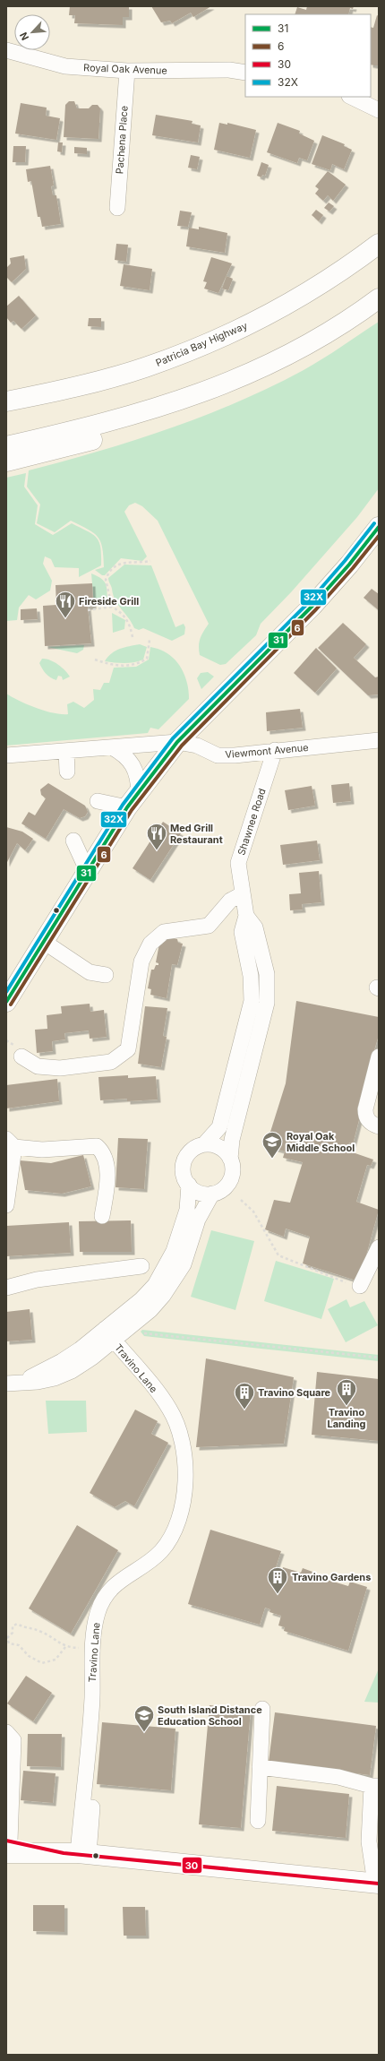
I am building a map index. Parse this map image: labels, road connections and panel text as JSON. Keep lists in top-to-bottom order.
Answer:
{
  "streets": {
    "main road": ["Patricia Bay Highway"],
    "street": [
      "Royal Oak Avenue",
      "Pachena Place",
      "Viewmont Avenue",
      "Shawnee Road",
      "Travino Lane"
    ]
  },
  "crossings": [
    ["Royal Oak Avenue", "Pachena Place"],
    ["Viewmont Avenue", "Shawnee Road"]
  ],
  "places": {
    "restaurant": ["Fireside Grill", "Med Grill Restaurant"],
    "school or university": ["Royal Oak Middle School", "South Island Distance Education School"],
    "building": ["Travino Landing", "Travino Square", "Travino Gardens"]
  },
  "lines": [
    "transit line 32X",
    "transit line 31",
    "transit line 6",
    "transit line 30"
  ],
  "legend": [
    "31",
    "6",
    "30",
    "32X"
  ],
  "north": "bottom left"
}
